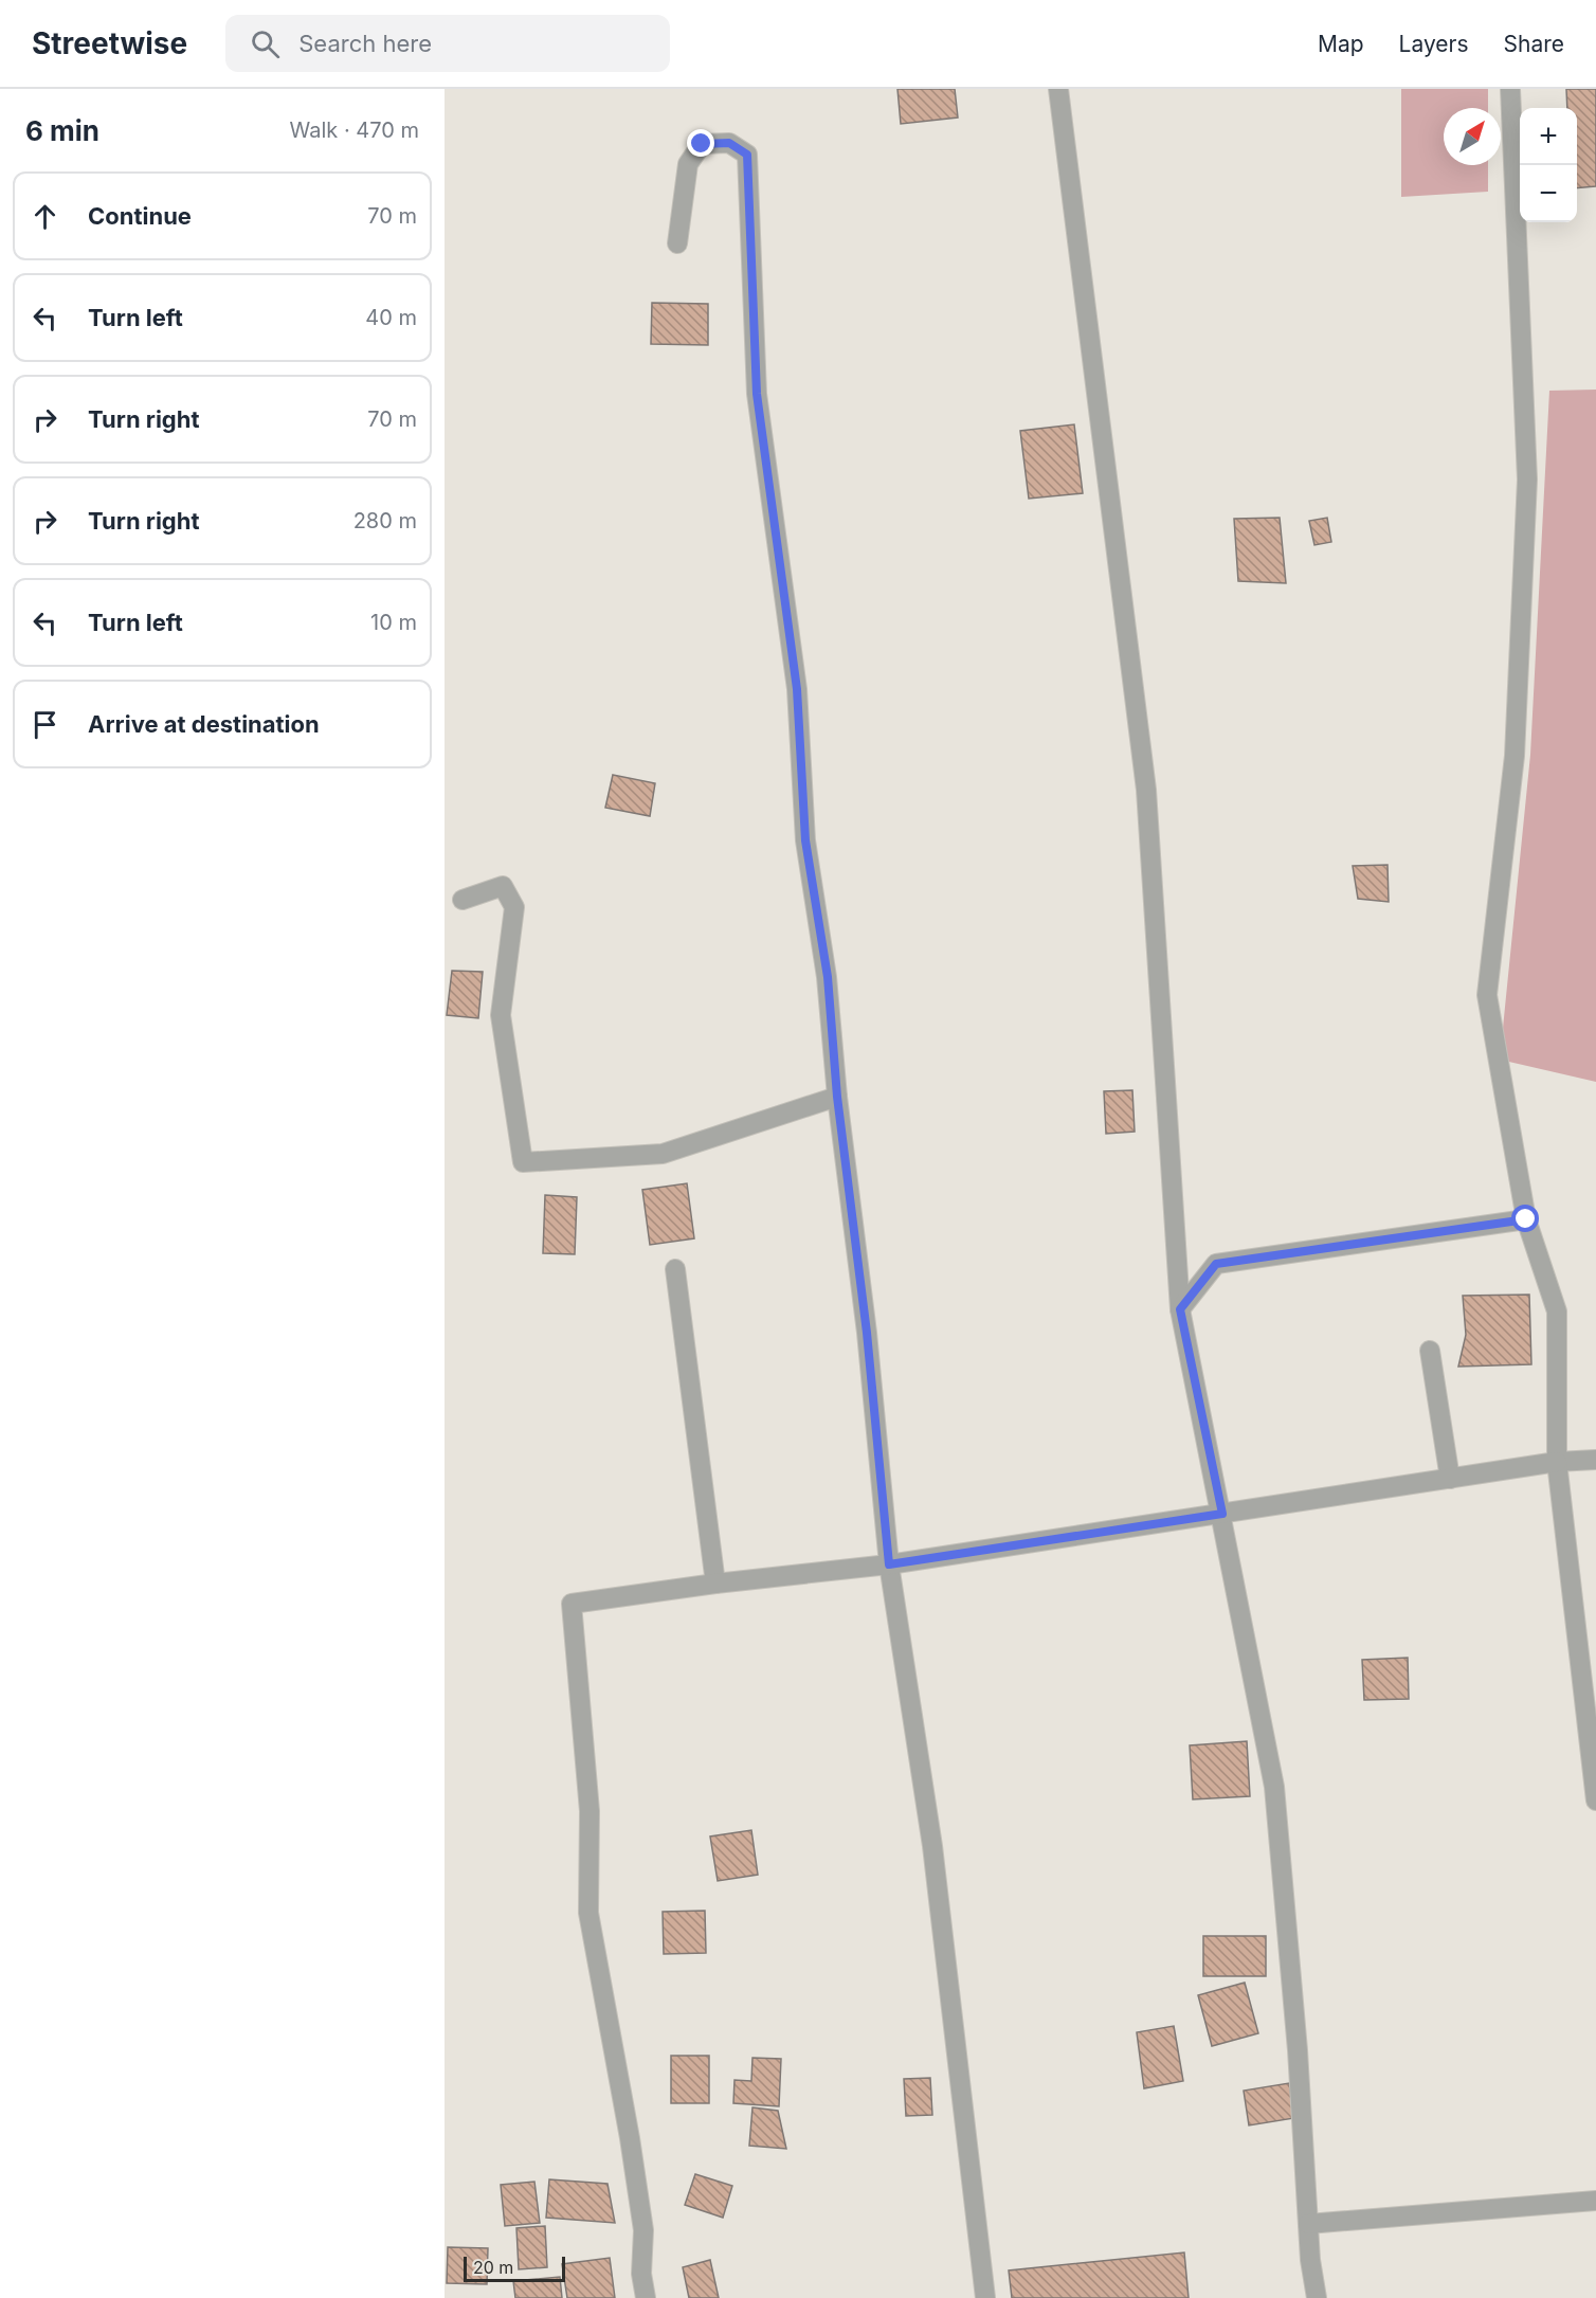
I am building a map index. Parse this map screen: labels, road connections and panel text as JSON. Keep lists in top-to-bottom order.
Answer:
{
  "scale_bar": "20 m",
  "north": "top right",
  "page": {
    "header": "Streetwise",
    "search": "Search here",
    "nav": ["Map", "Layers", "Share"],
    "heading": ["6 min", "Walk · 470 m"],
    "map_buttons": ["+", "−"],
    "list": [
      ["Continue", "70 m"],
      ["Turn left", "40 m"],
      ["Turn right", "70 m"],
      ["Turn right", "280 m"],
      ["Turn left", "10 m"],
      "Arrive at destination"
    ],
    "scale": "20 m"
  }
}
